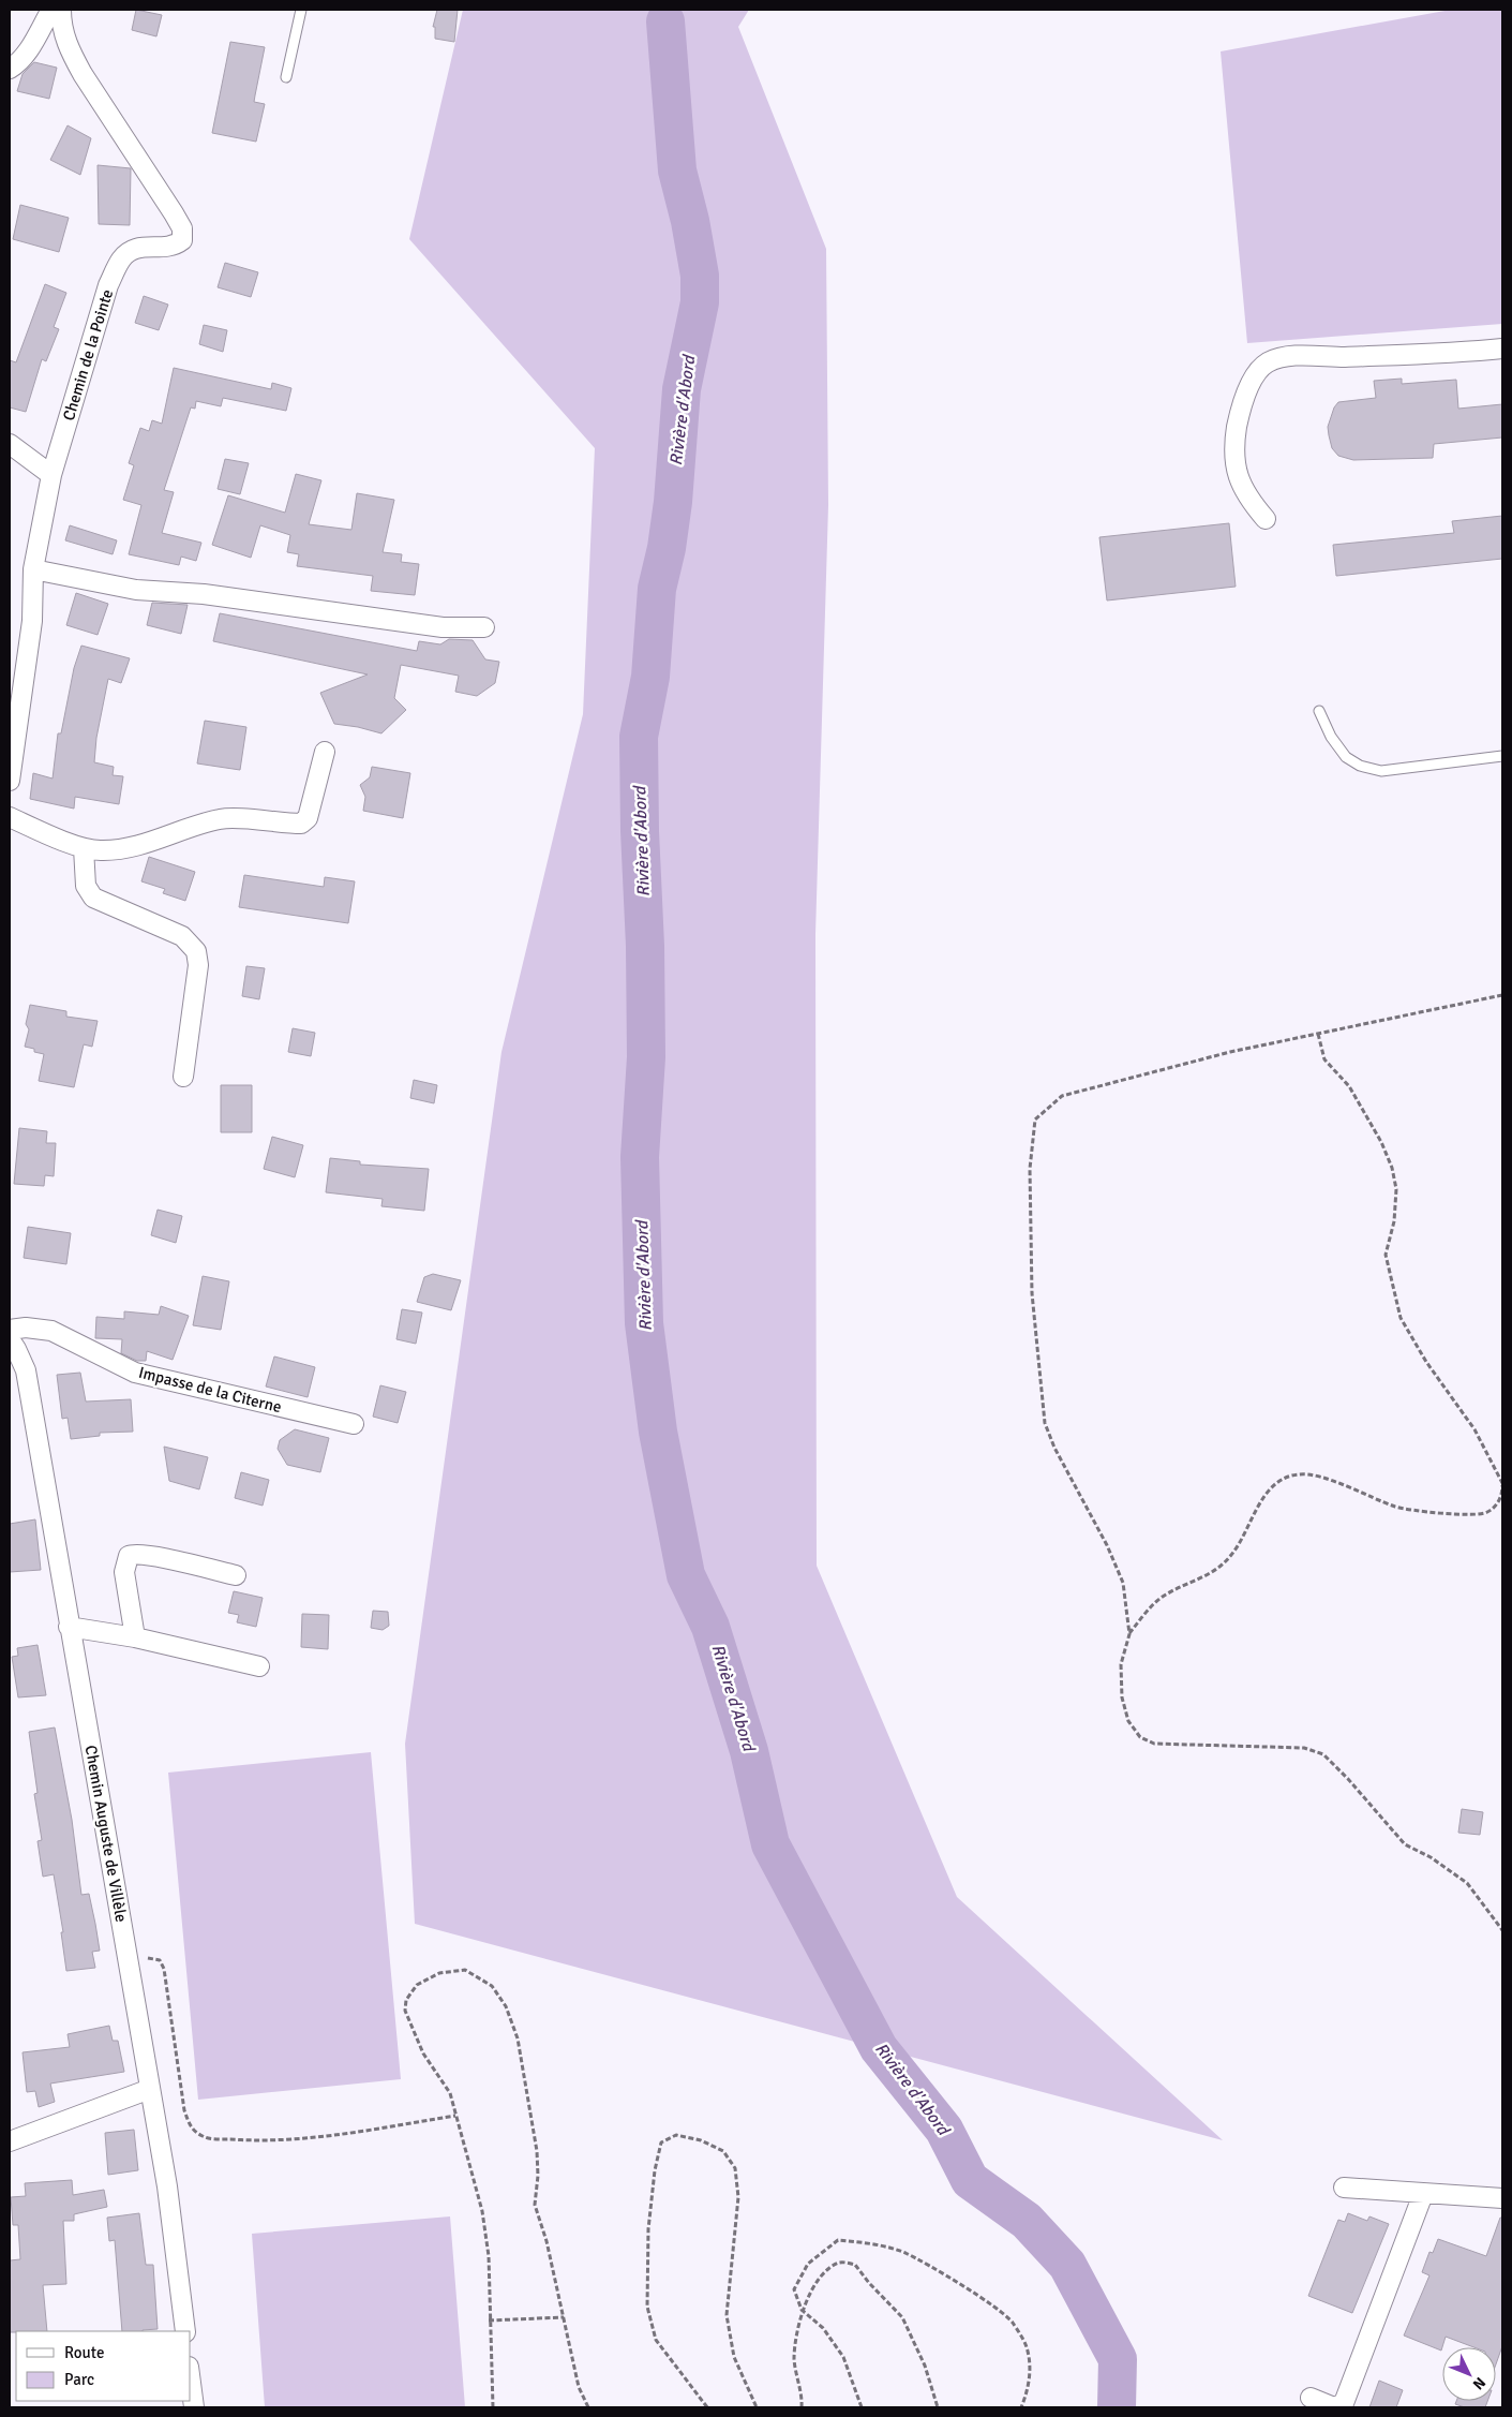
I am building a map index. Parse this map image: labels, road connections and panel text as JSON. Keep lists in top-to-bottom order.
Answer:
{
  "streets": {
    "street": ["Chemin de la Pointe", "Impasse de la Citerne", "Chemin Auguste de Villèle"]
  },
  "water": ["Rivière d'Abord"],
  "legend": ["Route", "Parc"],
  "north": "bottom right"
}
